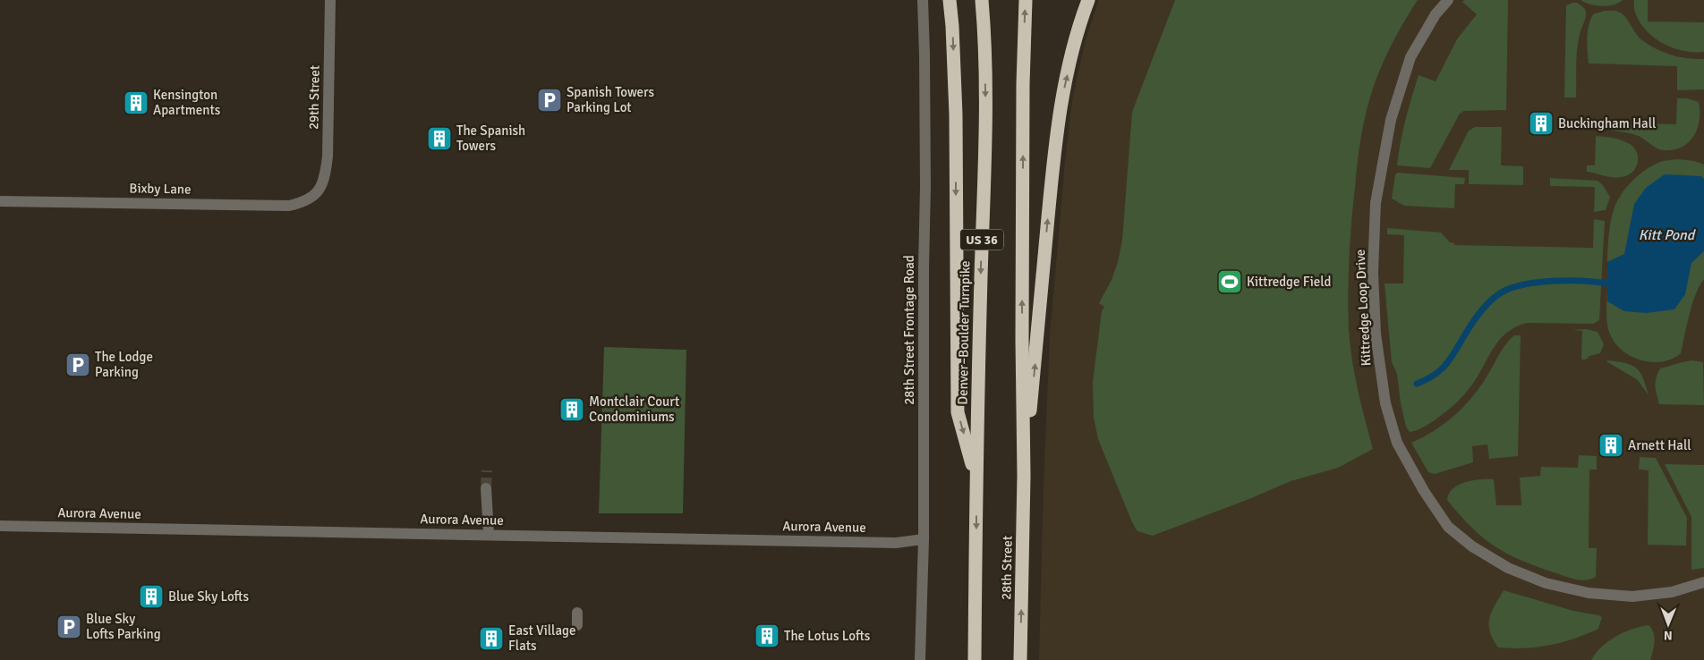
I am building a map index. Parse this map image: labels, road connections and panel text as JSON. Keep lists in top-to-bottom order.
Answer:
{
  "streets": {
    "highway": ["US 36", "Denver–Boulder Turnpike", "28th Street"],
    "street": [
      "29th Street",
      "Bixby Lane",
      "Kittredge Loop Drive",
      "28th Street Frontage Road",
      "Aurora Avenue"
    ]
  },
  "crossings": [
    ["29th Street", "Bixby Lane"],
    ["US 36", "Denver–Boulder Turnpike"],
    ["US 36", "28th Street"],
    ["28th Street Frontage Road", "Aurora Avenue"]
  ],
  "water": ["Kitt Pond"],
  "places": {
    "parking": ["Spanish Towers Parking Lot", "The Lodge Parking", "Blue Sky Lofts Parking"],
    "building": [
      "Kensington Apartments",
      "Buckingham Hall",
      "The Spanish Towers",
      "Montclair Court Condominiums",
      "Arnett Hall",
      "Blue Sky Lofts",
      "The Lotus Lofts",
      "East Village Flats"
    ],
    "sports": ["Kittredge Field"]
  },
  "north": "bottom"
}
